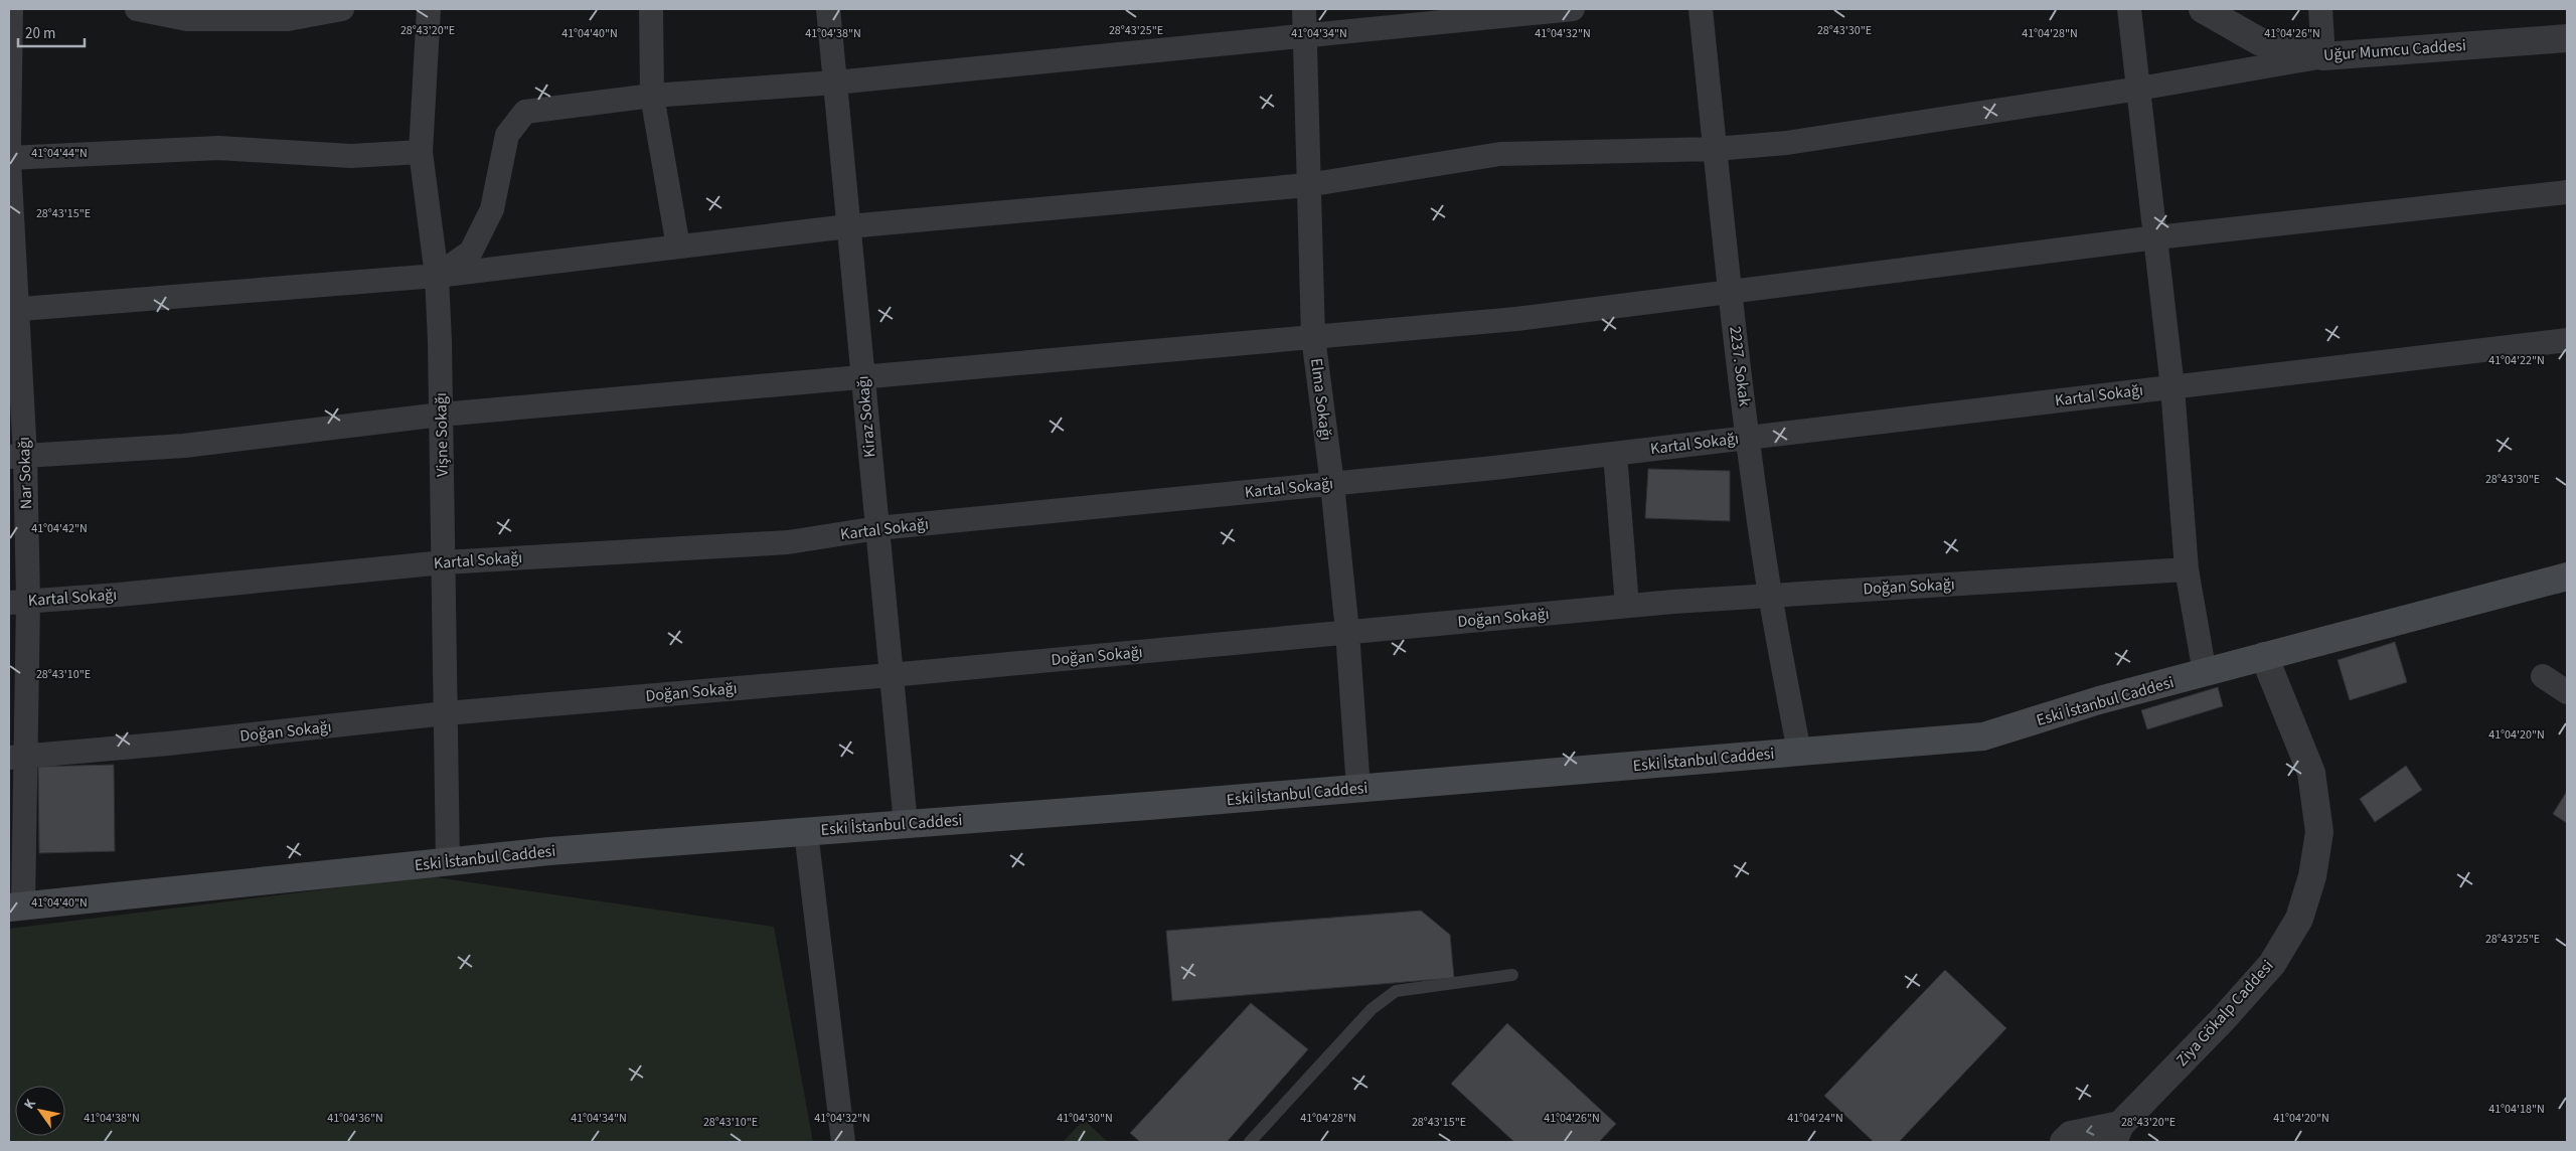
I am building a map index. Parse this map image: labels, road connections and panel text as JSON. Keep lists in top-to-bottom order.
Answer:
{
  "streets": {
    "main road": ["Eski İstanbul Caddesi"],
    "street": [
      "Uğur Mumcu Caddesi",
      "2237. Sokak",
      "Kartal Sokağı",
      "Elma Sokağı",
      "Kiraz Sokağı",
      "Vişne Sokağı",
      "Nar Sokağı",
      "Doğan Sokağı",
      "Ziya Gökalp Caddesi"
    ]
  },
  "crossings": [
    ["2237. Sokak", "Kartal Sokağı"],
    ["2237. Sokak", "Doğan Sokağı"],
    ["2237. Sokak", "Eski İstanbul Caddesi"],
    ["Kartal Sokağı", "Elma Sokağı"],
    ["Kartal Sokağı", "Kiraz Sokağı"],
    ["Kartal Sokağı", "Vişne Sokağı"],
    ["Kartal Sokağı", "Nar Sokağı"],
    ["Elma Sokağı", "Doğan Sokağı"],
    ["Elma Sokağı", "Eski İstanbul Caddesi"],
    ["Kiraz Sokağı", "Doğan Sokağı"],
    ["Kiraz Sokağı", "Eski İstanbul Caddesi"],
    ["Vişne Sokağı", "Doğan Sokağı"],
    ["Vişne Sokağı", "Eski İstanbul Caddesi"],
    ["Nar Sokağı", "Doğan Sokağı"],
    ["Nar Sokağı", "Eski İstanbul Caddesi"],
    ["Eski İstanbul Caddesi", "Ziya Gökalp Caddesi"]
  ],
  "scale_bar": "20 m",
  "north": "top left",
  "coordinates": [
    "28°43'20\"E",
    "28°43'25\"E",
    "28°43'30\"E",
    "41°04'38\"N",
    "41°04'34\"N",
    "41°04'32\"N",
    "41°04'28\"N",
    "41°04'26\"N",
    "41°04'40\"N",
    "41°04'44\"N",
    "28°43'15\"E",
    "41°04'22\"N",
    "41°04'42\"N",
    "28°43'10\"E",
    "41°04'20\"N",
    "41°04'18\"N",
    "41°04'36\"N",
    "41°04'30\"N",
    "41°04'24\"N"
  ]
}
